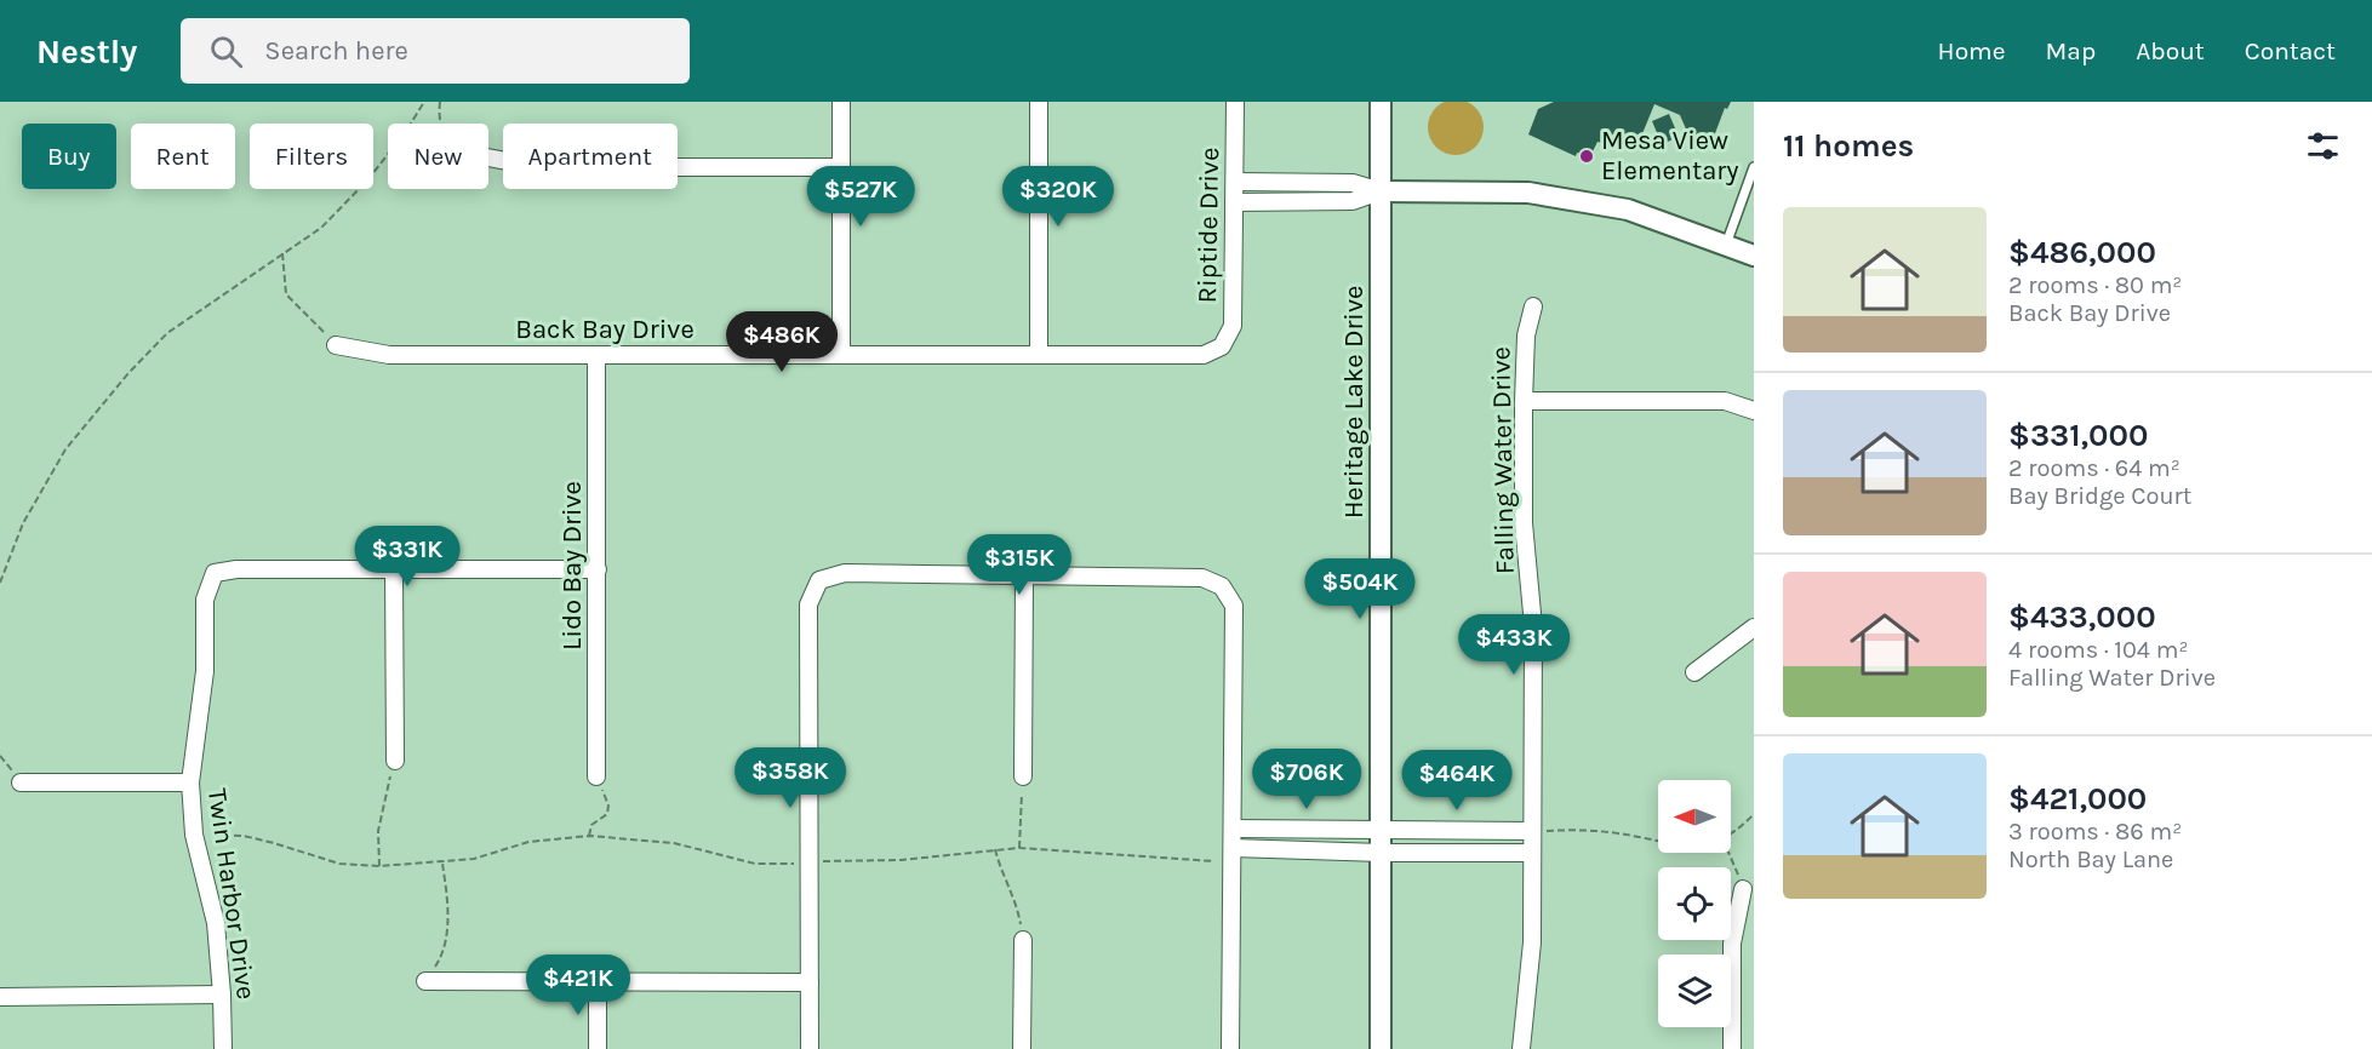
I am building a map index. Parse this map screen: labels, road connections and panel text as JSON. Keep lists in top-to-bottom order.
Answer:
{
  "streets": {
    "street": [
      "Riptide Drive",
      "Back Bay Drive",
      "Heritage Lake Drive",
      "Falling Water Drive",
      "Lido Bay Drive",
      "Twin Harbor Drive"
    ]
  },
  "crossings": [
    ["Riptide Drive", "Back Bay Drive"],
    ["Back Bay Drive", "Lido Bay Drive"]
  ],
  "places": ["Mesa View Elementary"],
  "north": "left",
  "page": {
    "header": "Nestly",
    "search": "Search here",
    "nav": [
      "Home",
      "Map",
      "About",
      "Contact"
    ],
    "heading": "11 homes",
    "chip": [
      "Buy",
      "Rent",
      "Filters",
      "New",
      "Apartment"
    ],
    "price": [
      "$527K",
      "$320K",
      "$486K",
      "$331K",
      "$315K",
      "$504K",
      "$433K",
      "$358K",
      "$706K",
      "$464K",
      "$421K"
    ],
    "list": [
      {
        "name": "$486,000",
        "note": "2 rooms · 80 m² · Back Bay Drive"
      },
      {
        "name": "$331,000",
        "note": "2 rooms · 64 m² · Bay Bridge Court"
      },
      {
        "name": "$433,000",
        "note": "4 rooms · 104 m² · Falling Water Drive"
      },
      {
        "name": "$421,000",
        "note": "3 rooms · 86 m² · North Bay Lane"
      }
    ]
  }
}
